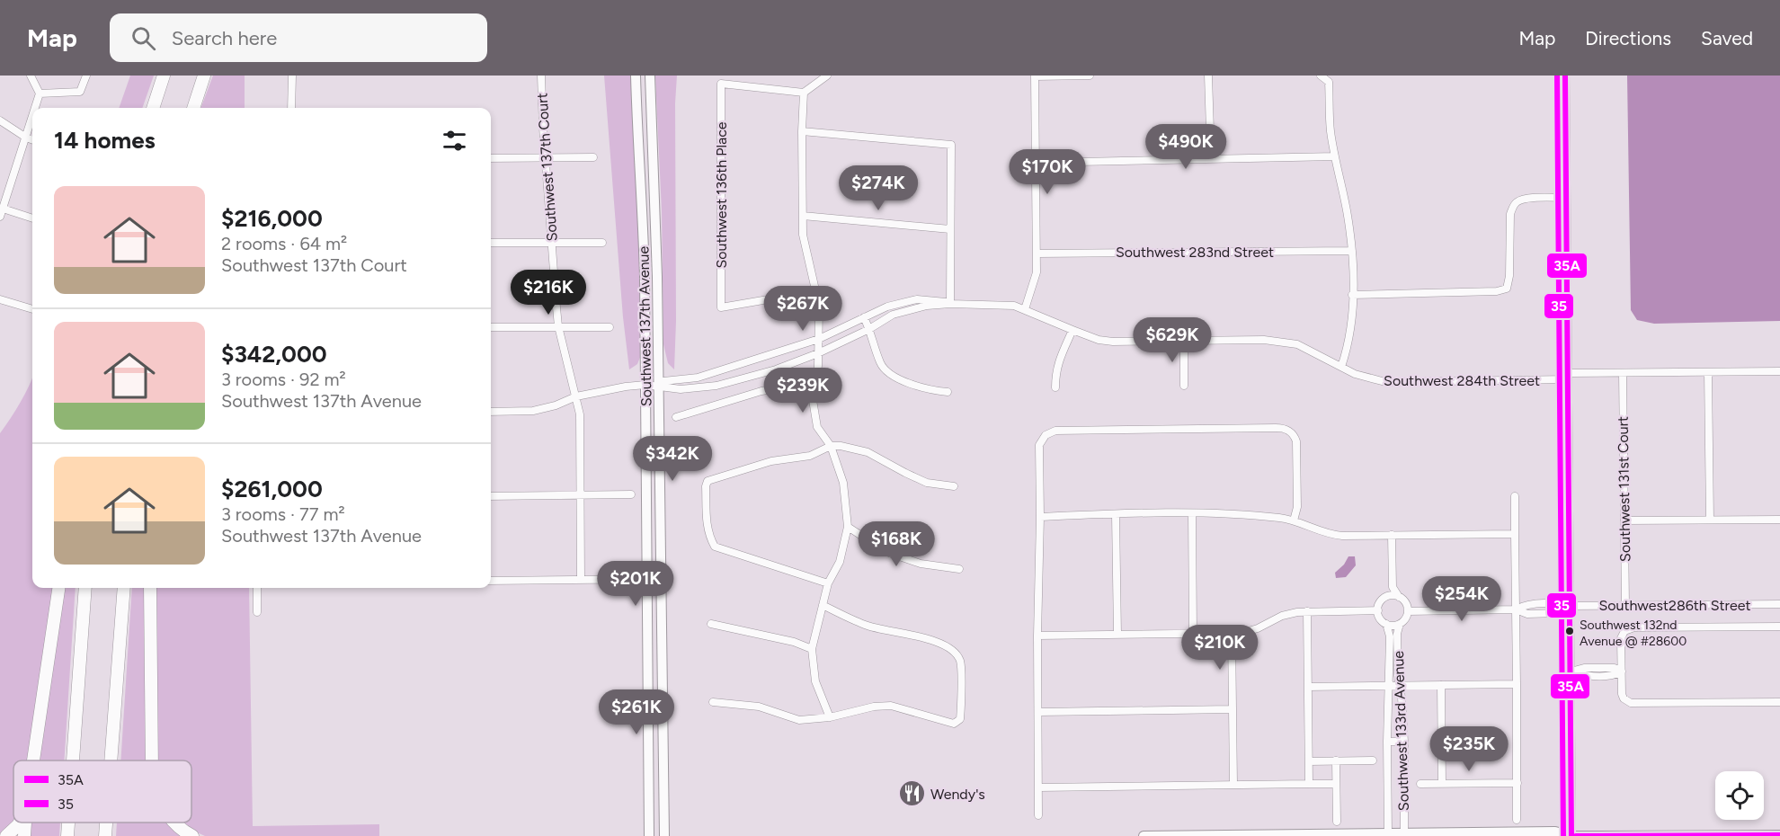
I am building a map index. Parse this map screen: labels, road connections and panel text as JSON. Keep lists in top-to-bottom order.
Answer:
{
  "streets": {
    "main road": ["Southwest 137th Avenue"],
    "street": [
      "Southwest 137th Court",
      "Southwest 136th Place",
      "Southwest 283nd Street",
      "Southwest 284th Street",
      "Southwest 131st Court",
      "Southwest286th Street",
      "Southwest 133rd Avenue"
    ]
  },
  "crossings": [
    ["Southwest 137th Court", "Southwest 284th Street"],
    ["Southwest 137th Avenue", "Southwest 284th Street"],
    ["Southwest 284th Street", "Southwest 131st Court"],
    ["Southwest 131st Court", "Southwest286th Street"],
    ["Southwest286th Street", "Southwest 133rd Avenue"]
  ],
  "places": {
    "other": ["Southwest 132nd Avenue @ #28600"],
    "restaurant": ["Wendy's"]
  },
  "lines": ["transit line 35A", "transit line 35"],
  "legend": ["35A", "35"],
  "page": {
    "header": "Map",
    "search": "Search here",
    "nav": ["Map", "Directions", "Saved"],
    "heading": "14 homes",
    "price": [
      "$490K",
      "$170K",
      "$274K",
      "$216K",
      "$267K",
      "$629K",
      "$239K",
      "$342K",
      "$168K",
      "$201K",
      "$254K",
      "$210K",
      "$261K",
      "$235K"
    ],
    "list": [
      {
        "name": "$216,000",
        "note": "2 rooms · 64 m² · Southwest 137th Court"
      },
      {
        "name": "$342,000",
        "note": "3 rooms · 92 m² · Southwest 137th Avenue"
      },
      {
        "name": "$261,000",
        "note": "3 rooms · 77 m² · Southwest 137th Avenue"
      }
    ]
  }
}
